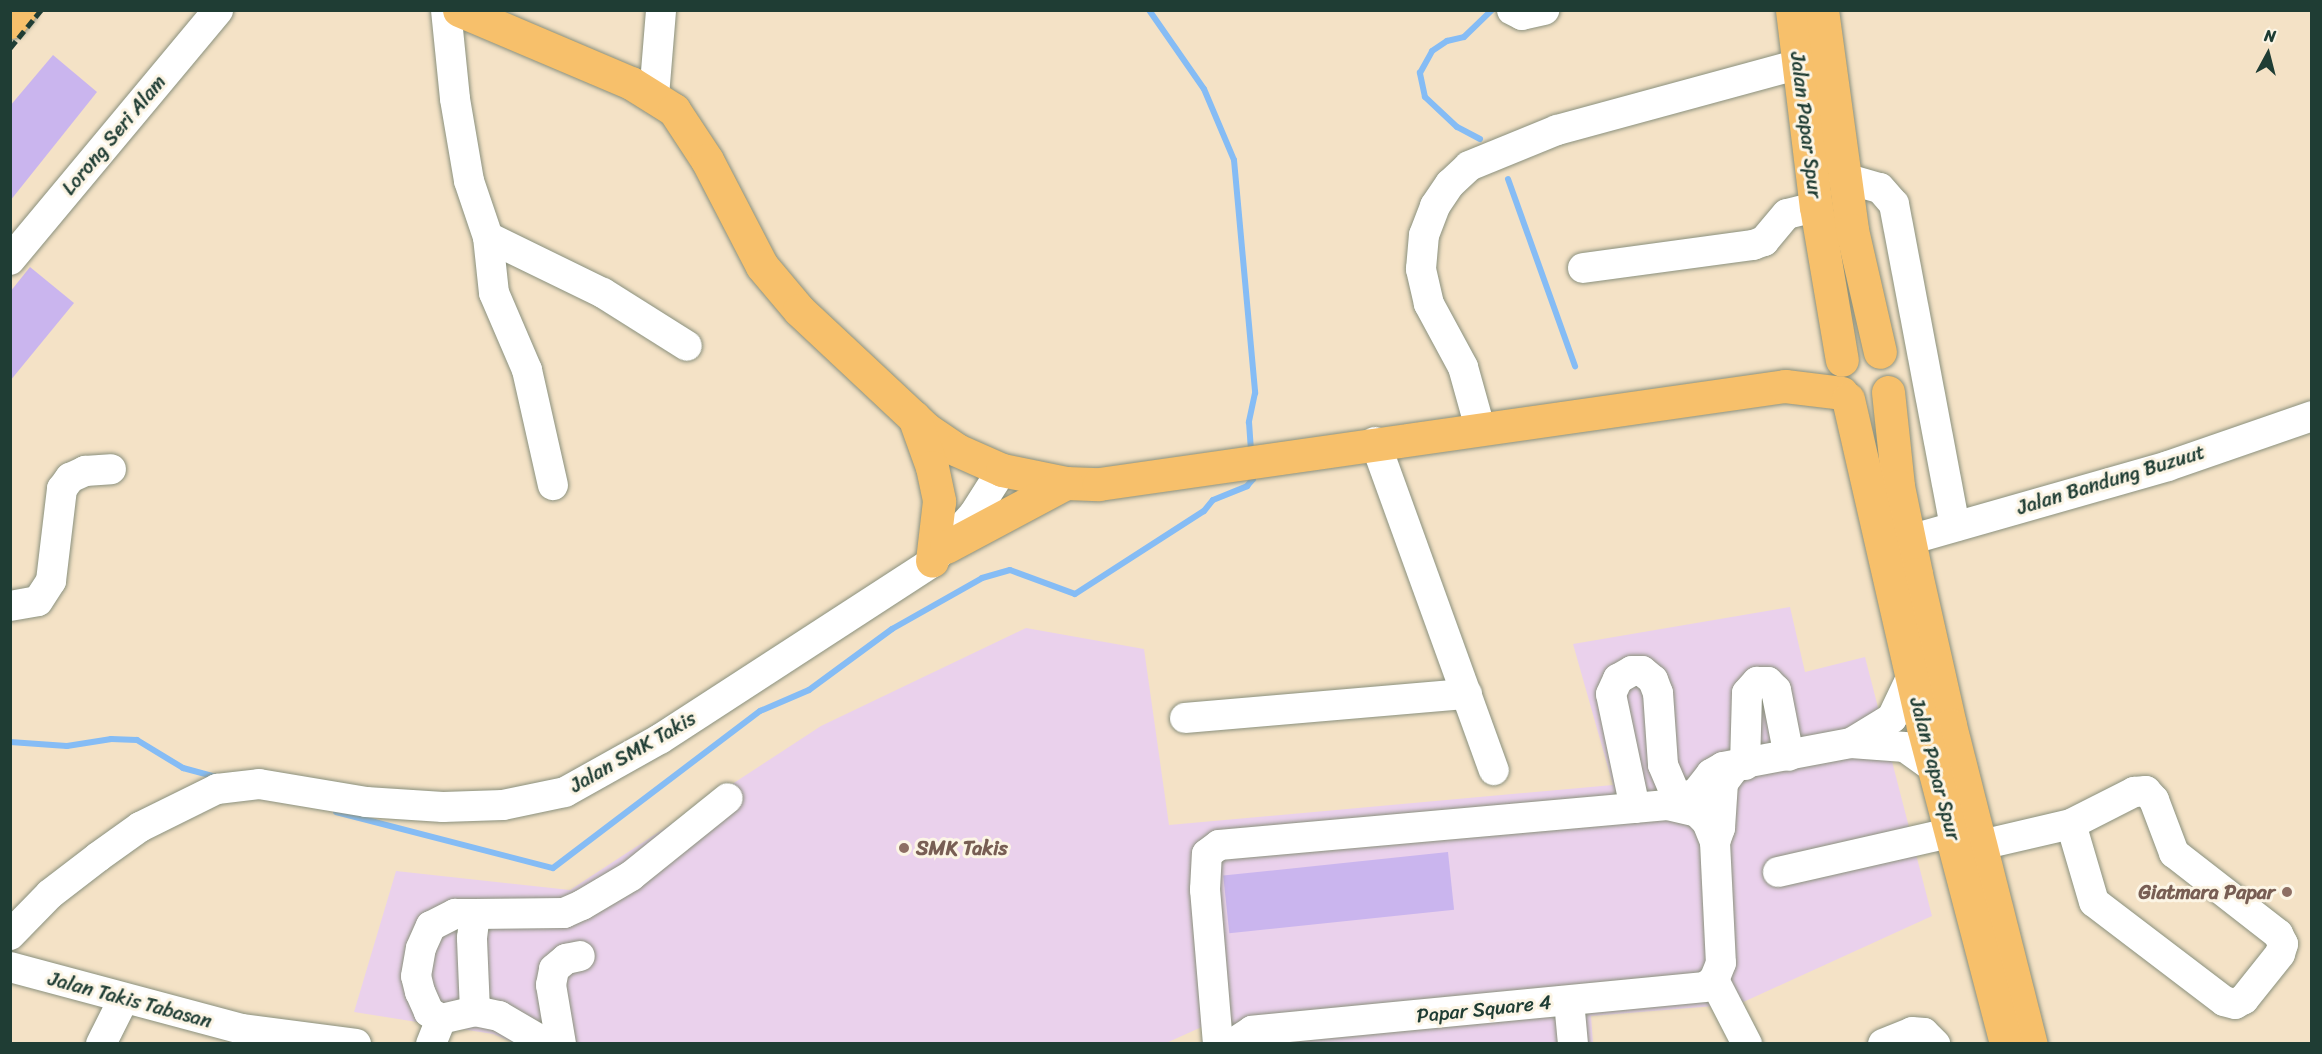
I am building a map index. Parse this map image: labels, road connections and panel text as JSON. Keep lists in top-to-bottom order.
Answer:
{
  "streets": {
    "main road": ["Jalan Papar Spur"],
    "street": [
      "Lorong Seri Alam",
      "Jalan Bandung Buzuut",
      "Jalan SMK Takis",
      "Jalan Takis Tabasan",
      "Papar Square 4"
    ]
  },
  "places": ["SMK Takis", "Giatmara Papar"],
  "north": "top"
}
